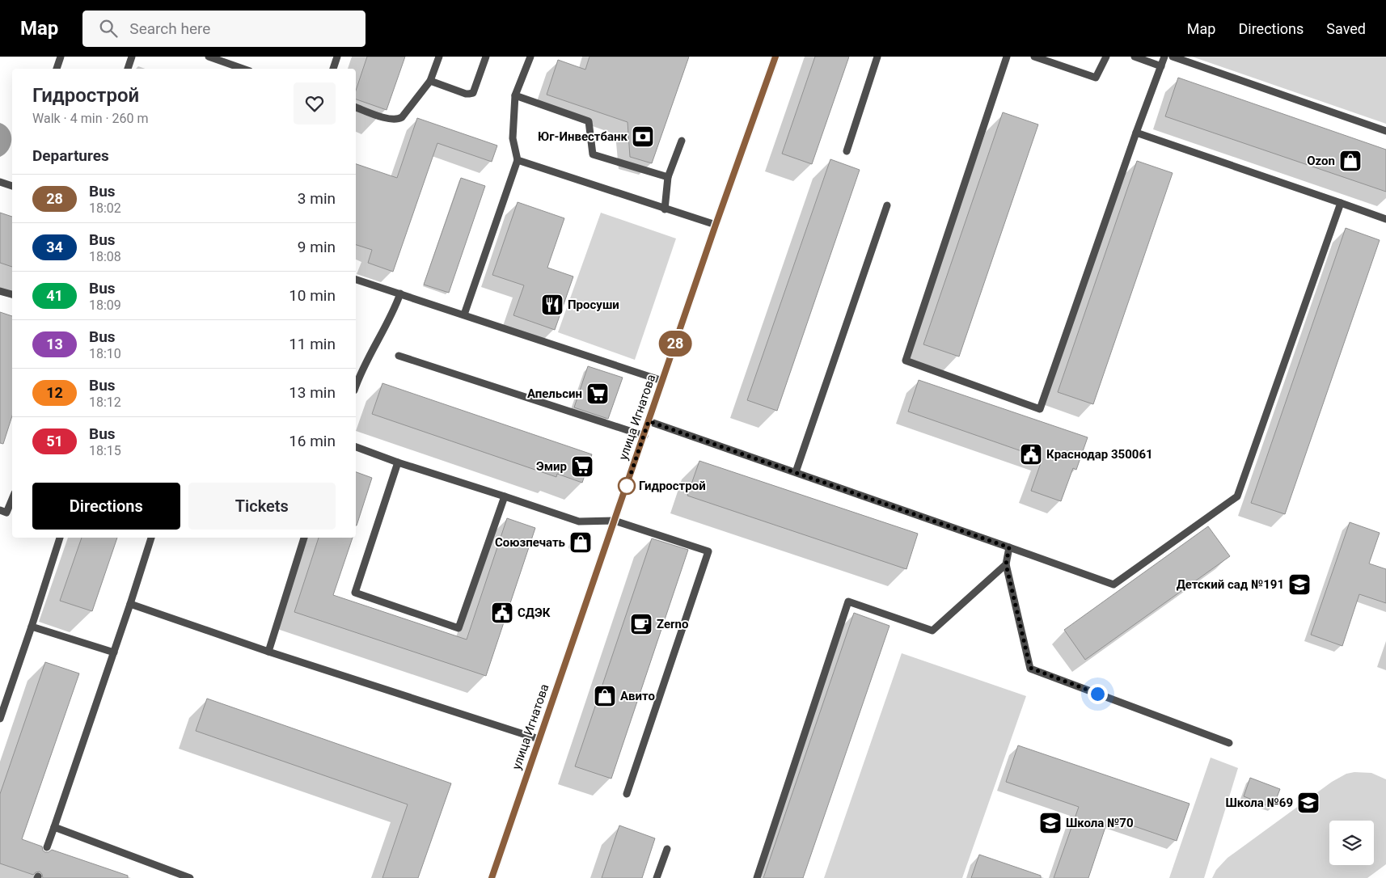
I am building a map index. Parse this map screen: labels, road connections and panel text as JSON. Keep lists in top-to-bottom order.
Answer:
{
  "streets": {
    "street": ["улица Игнатова"]
  },
  "places": {
    "bank": ["Юг-Инвестбанк"],
    "shop": ["Ozon", "Союзпечать", "Авито"],
    "restaurant": ["Просуши"],
    "supermarket": ["Апельсин", "Эмир"],
    "public building": ["Краснодар 350061", "СДЭК"],
    "other": ["Гидрострой"],
    "school or university": ["Детский сад №191", "Школа №69", "Школа №70"],
    "cafe": ["Zerno"]
  },
  "lines": ["bus line 28"],
  "page": {
    "header": "Map",
    "search": "Search here",
    "nav": ["Map", "Directions", "Saved"],
    "on_map": "28",
    "heading": [
      ["Гидрострой", "Walk · 4 min · 260 m"],
      "Departures"
    ],
    "list": [
      {
        "mark": "28",
        "name": "Bus",
        "note": "18:02",
        "value": "3 min"
      },
      {
        "mark": "34",
        "name": "Bus",
        "note": "18:08",
        "value": "9 min"
      },
      {
        "mark": "41",
        "name": "Bus",
        "note": "18:09",
        "value": "10 min"
      },
      {
        "mark": "13",
        "name": "Bus",
        "note": "18:10",
        "value": "11 min"
      },
      {
        "mark": "12",
        "name": "Bus",
        "note": "18:12",
        "value": "13 min"
      },
      {
        "mark": "51",
        "name": "Bus",
        "note": "18:15",
        "value": "16 min"
      }
    ],
    "buttons": ["Directions", "Tickets"]
  }
}
